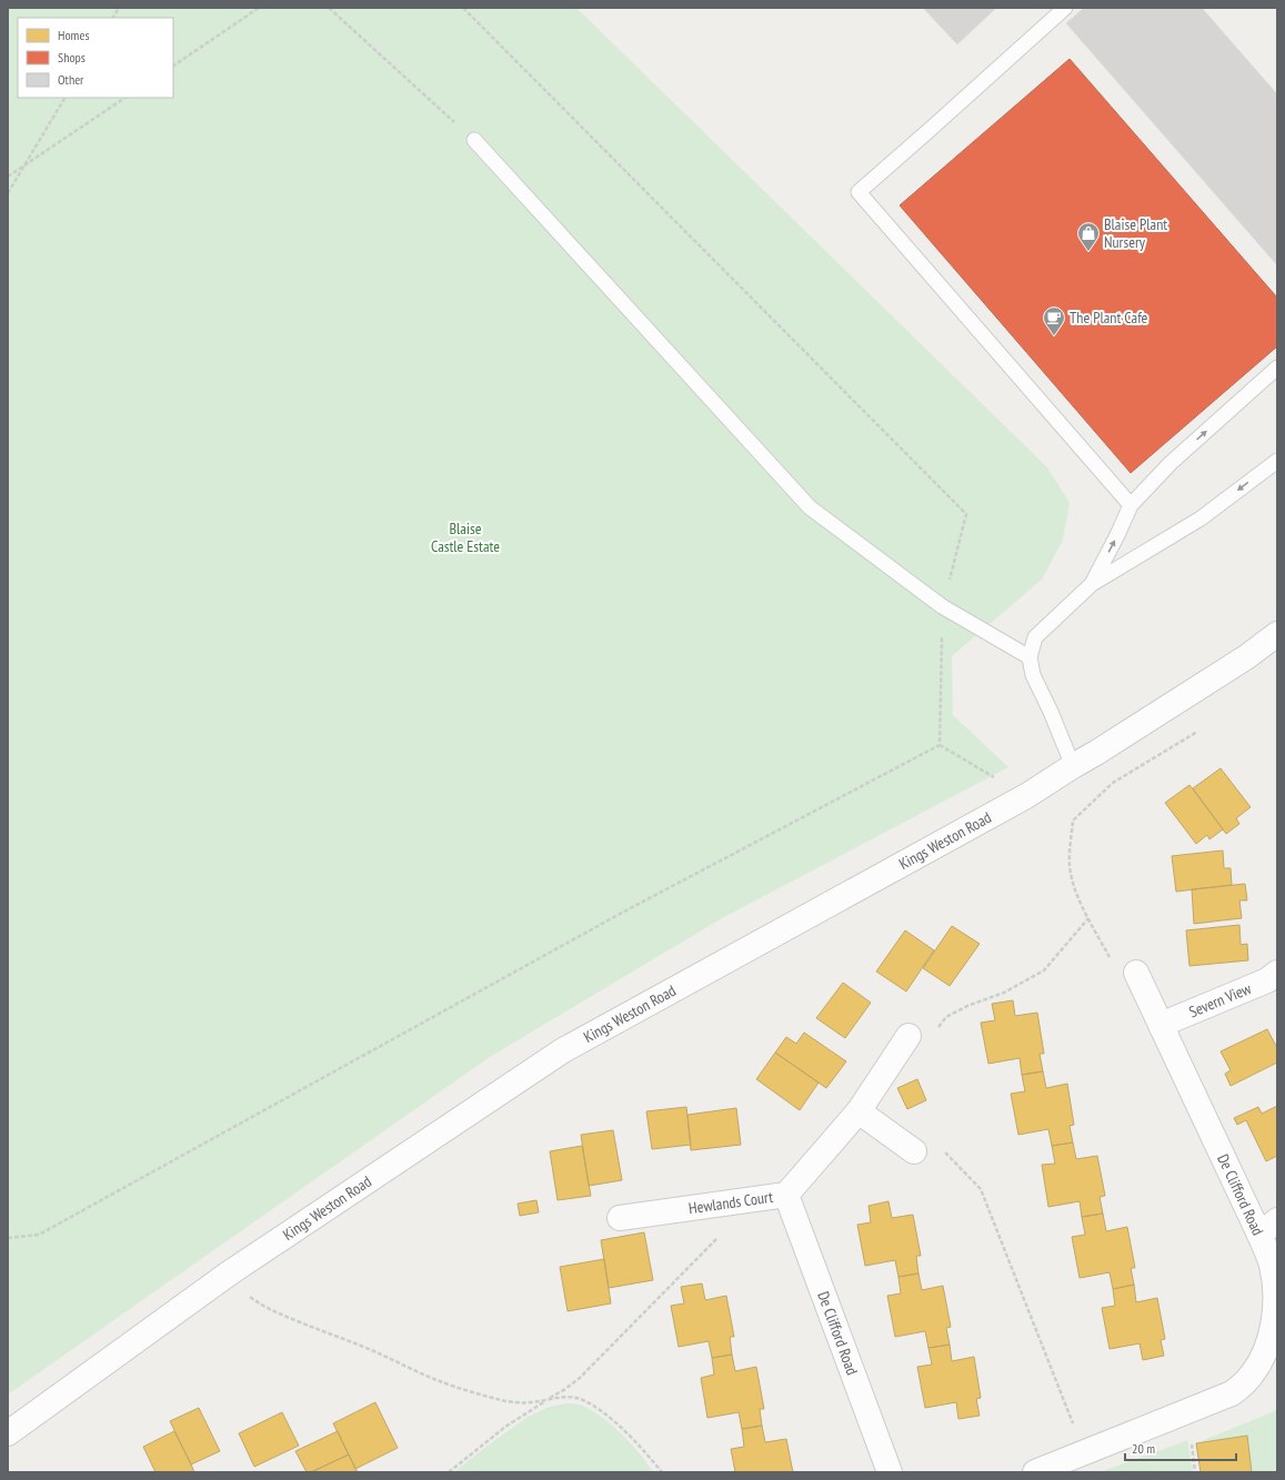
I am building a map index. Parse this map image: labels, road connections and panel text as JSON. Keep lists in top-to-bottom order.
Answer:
{
  "streets": {
    "street": [
      "Kings Weston Road",
      "Severn View",
      "De Clifford Road",
      "Hewlands Court"
    ]
  },
  "crossings": [
    ["Severn View", "De Clifford Road"],
    ["De Clifford Road", "Hewlands Court"]
  ],
  "parks": ["Blaise Castle Estate"],
  "places": {
    "shop": ["Blaise Plant Nursery"],
    "cafe": ["The Plant Cafe"]
  },
  "legend": ["Homes", "Shops", "Other"],
  "scale_bar": "20 m"
}
